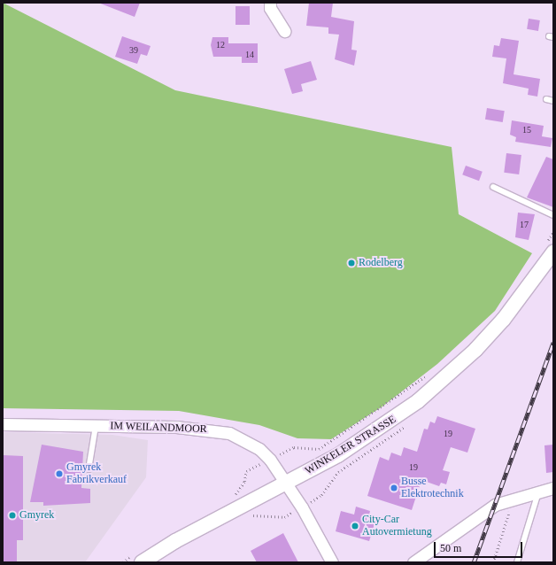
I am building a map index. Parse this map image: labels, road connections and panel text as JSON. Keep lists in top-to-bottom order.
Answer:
{
  "streets": {
    "street": ["IM WEILANDMOOR", "WINKELER STRASSE"]
  },
  "crossings": [
    ["IM WEILANDMOOR", "WINKELER STRASSE"]
  ],
  "places": [
    "Rodelberg",
    "Gmyrek Fabrikverkauf",
    "Busse Elektrotechnik",
    "Gmyrek",
    "City-Car Autovermietung"
  ],
  "house_numbers": [
    "12",
    "39",
    "14",
    "15",
    "17",
    "19",
    "19"
  ],
  "scale_bar": "50 m"
}
